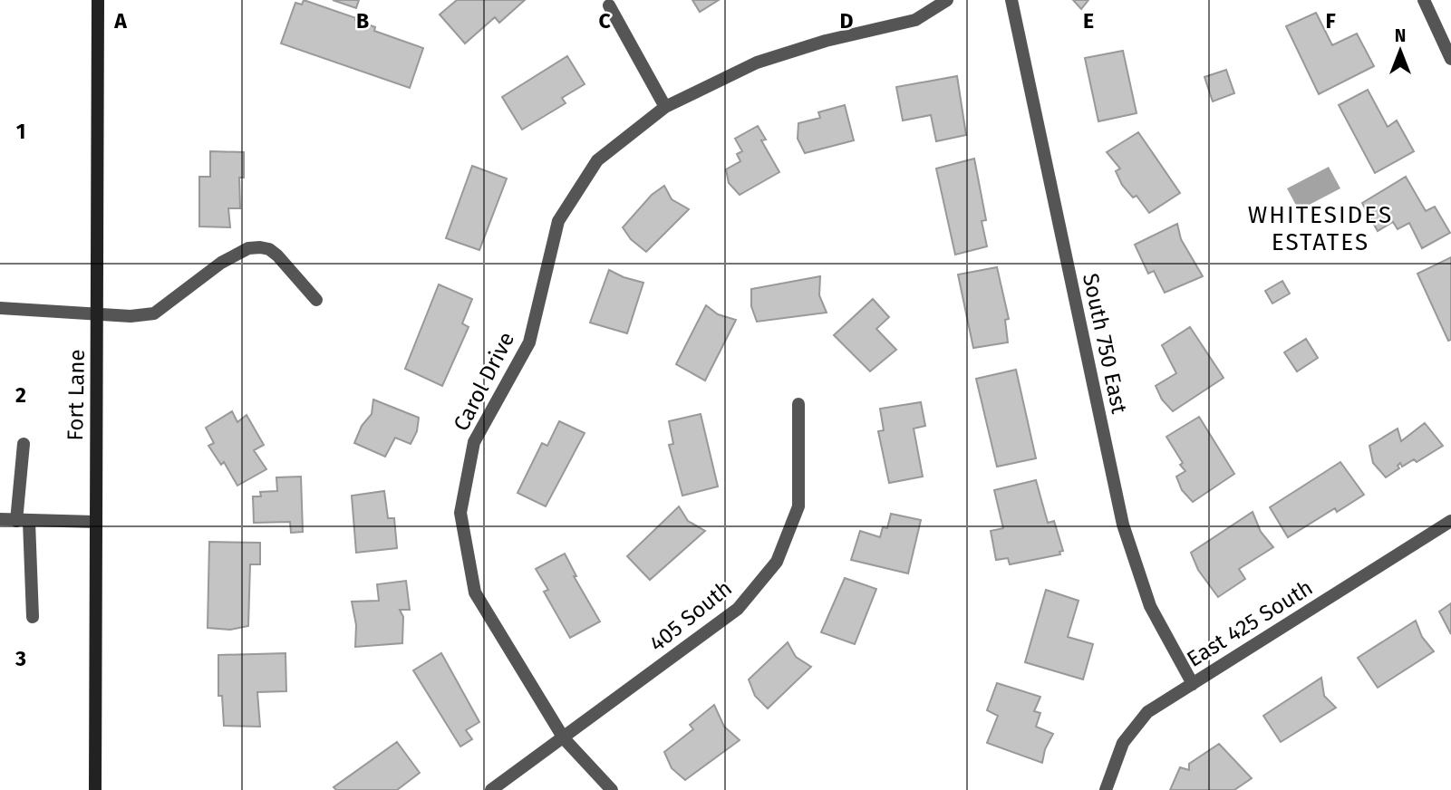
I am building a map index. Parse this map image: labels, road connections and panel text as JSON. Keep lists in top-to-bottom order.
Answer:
{
  "streets": {
    "main road": ["Fort Lane"],
    "street": [
      "South 750 East",
      "Carol Drive",
      "405 South",
      "East 425 South"
    ]
  },
  "crossings": [
    ["South 750 East", "East 425 South"],
    ["Carol Drive", "405 South"]
  ],
  "districts": ["WHITESIDES ESTATES"],
  "north": "top",
  "grid": {
    "columns": [
      "A",
      "B",
      "C",
      "D",
      "E",
      "F"
    ],
    "rows": ["1", "2", "3"]
  }
}
